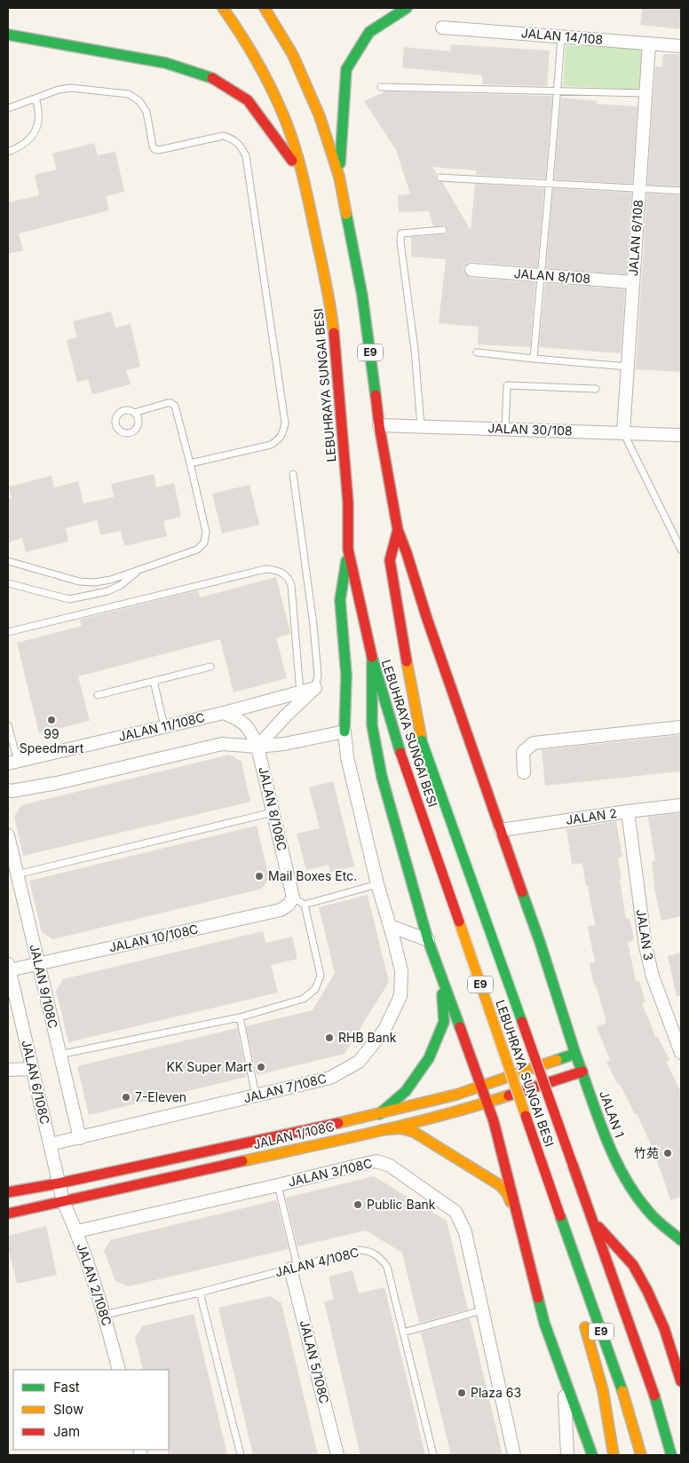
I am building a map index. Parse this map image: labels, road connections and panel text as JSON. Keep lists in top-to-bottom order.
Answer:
{
  "streets": {
    "main road": [
      "E9",
      "LEBUHRAYA SUNGAI BESI",
      "JALAN 1",
      "JALAN 1/108C"
    ],
    "street": [
      "JALAN 14/108",
      "JALAN 6/108",
      "JALAN 8/108",
      "JALAN 30/108",
      "JALAN 11/108C",
      "JALAN 8/108C",
      "JALAN 2",
      "JALAN 3",
      "JALAN 10/108C",
      "JALAN 9/108C",
      "JALAN 6/108C",
      "JALAN 7/108C",
      "JALAN 3/108C",
      "JALAN 2/108C",
      "JALAN 5/108C"
    ],
    "lane": ["JALAN 4/108C"]
  },
  "crossings": [
    ["JALAN 14/108", "JALAN 6/108"],
    ["JALAN 6/108", "JALAN 8/108"],
    ["JALAN 6/108", "JALAN 30/108"],
    ["LEBUHRAYA SUNGAI BESI", "JALAN 30/108"],
    ["LEBUHRAYA SUNGAI BESI", "JALAN 1"],
    ["JALAN 11/108C", "JALAN 8/108C"],
    ["JALAN 8/108C", "JALAN 10/108C"],
    ["JALAN 2", "JALAN 3"],
    ["JALAN 2", "JALAN 1"],
    ["JALAN 10/108C", "JALAN 9/108C"],
    ["JALAN 10/108C", "JALAN 6/108C"],
    ["JALAN 9/108C", "JALAN 7/108C"],
    ["JALAN 6/108C", "JALAN 7/108C"],
    ["JALAN 6/108C", "JALAN 1/108C"],
    ["JALAN 6/108C", "JALAN 2/108C"],
    ["JALAN 1", "JALAN 1/108C"],
    ["JALAN 1/108C", "JALAN 2/108C"],
    ["JALAN 3/108C", "JALAN 2/108C"],
    ["JALAN 4/108C", "JALAN 2/108C"],
    ["JALAN 4/108C", "JALAN 5/108C"]
  ],
  "places": [
    "99 Speedmart",
    "Mail Boxes Etc.",
    "RHB Bank",
    "KK Super Mart",
    "7-Eleven",
    "竹苑",
    "Public Bank",
    "Plaza 63"
  ],
  "legend": ["Fast", "Slow", "Jam"]
}
